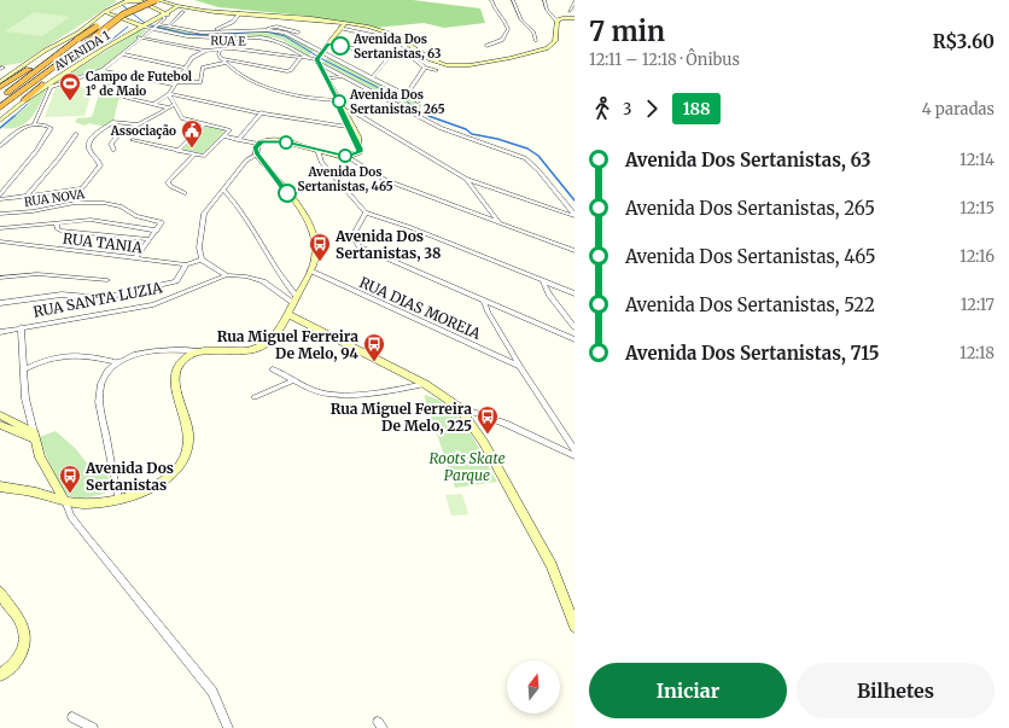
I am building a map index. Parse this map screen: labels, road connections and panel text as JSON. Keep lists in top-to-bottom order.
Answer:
{
  "streets": {
    "main road": ["AVENIDA 1"],
    "street": [
      "RUA E",
      "RUA NOVA",
      "RUA TANIA",
      "RUA SANTA LUZIA",
      "RUA DIAS MOREIA"
    ]
  },
  "parks": ["Roots Skate Parque"],
  "places": {
    "other": ["Avenida Dos Sertanistas, 63", "Avenida Dos Sertanistas, 265", "Avenida Dos Sertanistas, 465"],
    "sports": ["Campo de Futebol 1° de Maio"],
    "public building": ["Associação"],
    "bus stop": [
      "Avenida Dos Sertanistas, 38",
      "Rua Miguel Ferreira De Melo, 94",
      "Rua Miguel Ferreira De Melo, 225",
      "Avenida Dos Sertanistas"
    ]
  },
  "lines": ["bus line 188"],
  "north": "top",
  "page": {
    "heading": ["7 min", "12:11 – 12:18 · Ônibus", "R$3.60"],
    "legs": ["3", "188", "4 paradas"],
    "list": [
      {
        "name": "Avenida Dos Sertanistas, 63",
        "value": "12:14"
      },
      {
        "name": "Avenida Dos Sertanistas, 265",
        "value": "12:15"
      },
      {
        "name": "Avenida Dos Sertanistas, 465",
        "value": "12:16"
      },
      {
        "name": "Avenida Dos Sertanistas, 522",
        "value": "12:17"
      },
      {
        "name": "Avenida Dos Sertanistas, 715",
        "value": "12:18"
      }
    ],
    "buttons": ["Iniciar", "Bilhetes"]
  }
}
